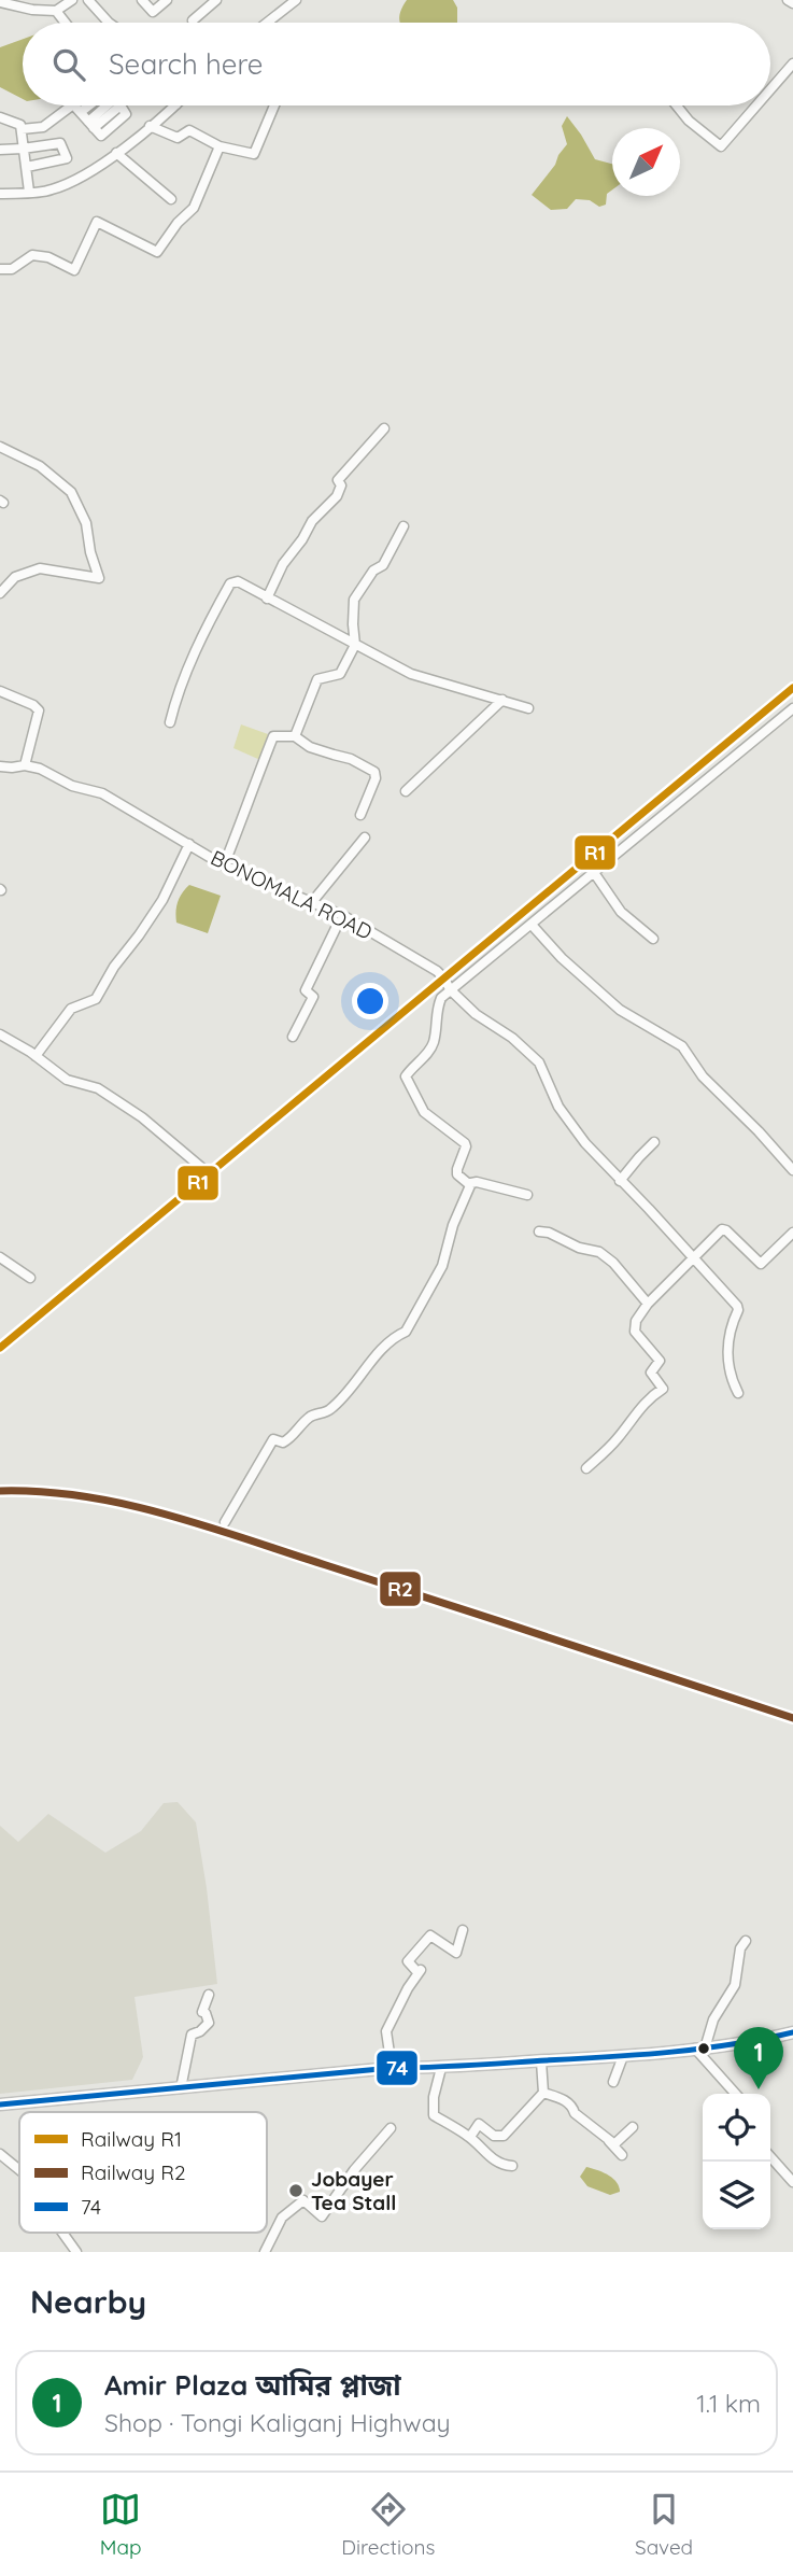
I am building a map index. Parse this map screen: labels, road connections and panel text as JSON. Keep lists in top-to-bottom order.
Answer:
{
  "streets": {
    "street": ["BONOMALA ROAD"]
  },
  "places": ["Jobayer Tea Stall"],
  "lines": ["rail line R1", "rail line R2", "transit line 74"],
  "legend": ["Railway R1", "Railway R2", "74"],
  "north": "top right",
  "page": {
    "search": "Search here",
    "pins": "1",
    "heading": "Nearby",
    "list": [
      {
        "mark": "1",
        "name": "Amir Plaza আমির প্লাজা",
        "note": "Shop · Tongi Kaliganj Highway",
        "value": "1.1 km"
      }
    ],
    "nav": ["Map", "Directions", "Saved"]
  }
}
